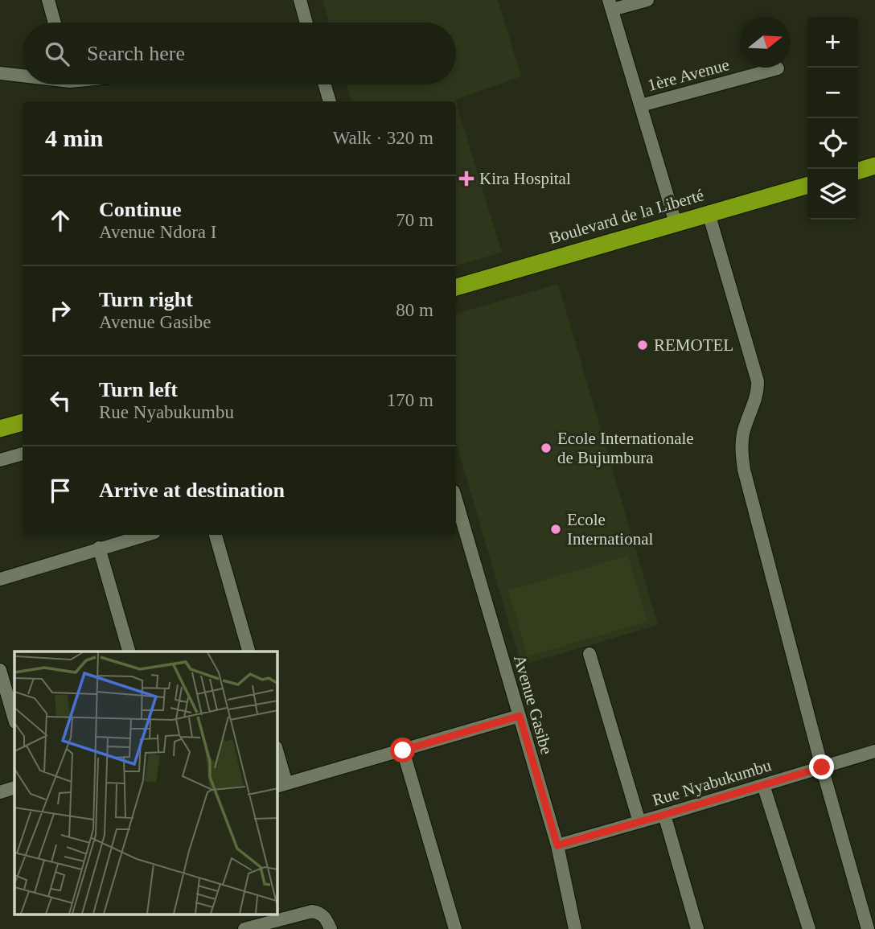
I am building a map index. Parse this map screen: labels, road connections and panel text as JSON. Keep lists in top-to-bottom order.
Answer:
{
  "streets": {
    "highway": ["Boulevard de la Liberté"],
    "street": ["1ère Avenue", "Avenue Gasibe", "Rue Nyabukumbu"]
  },
  "crossings": [
    ["Avenue Gasibe", "Rue Nyabukumbu"]
  ],
  "places": {
    "health": ["Kira Hospital"],
    "other": ["REMOTEL", "Ecole Internationale de Bujumbura", "Ecole International"]
  },
  "north": "right",
  "page": {
    "map_buttons": ["+", "−"],
    "search": "Search here",
    "heading": ["4 min", "Walk · 320 m"],
    "list": [
      ["Continue", "Avenue Ndora I", "70 m"],
      ["Turn right", "Avenue Gasibe", "80 m"],
      ["Turn left", "Rue Nyabukumbu", "170 m"],
      "Arrive at destination"
    ]
  }
}
